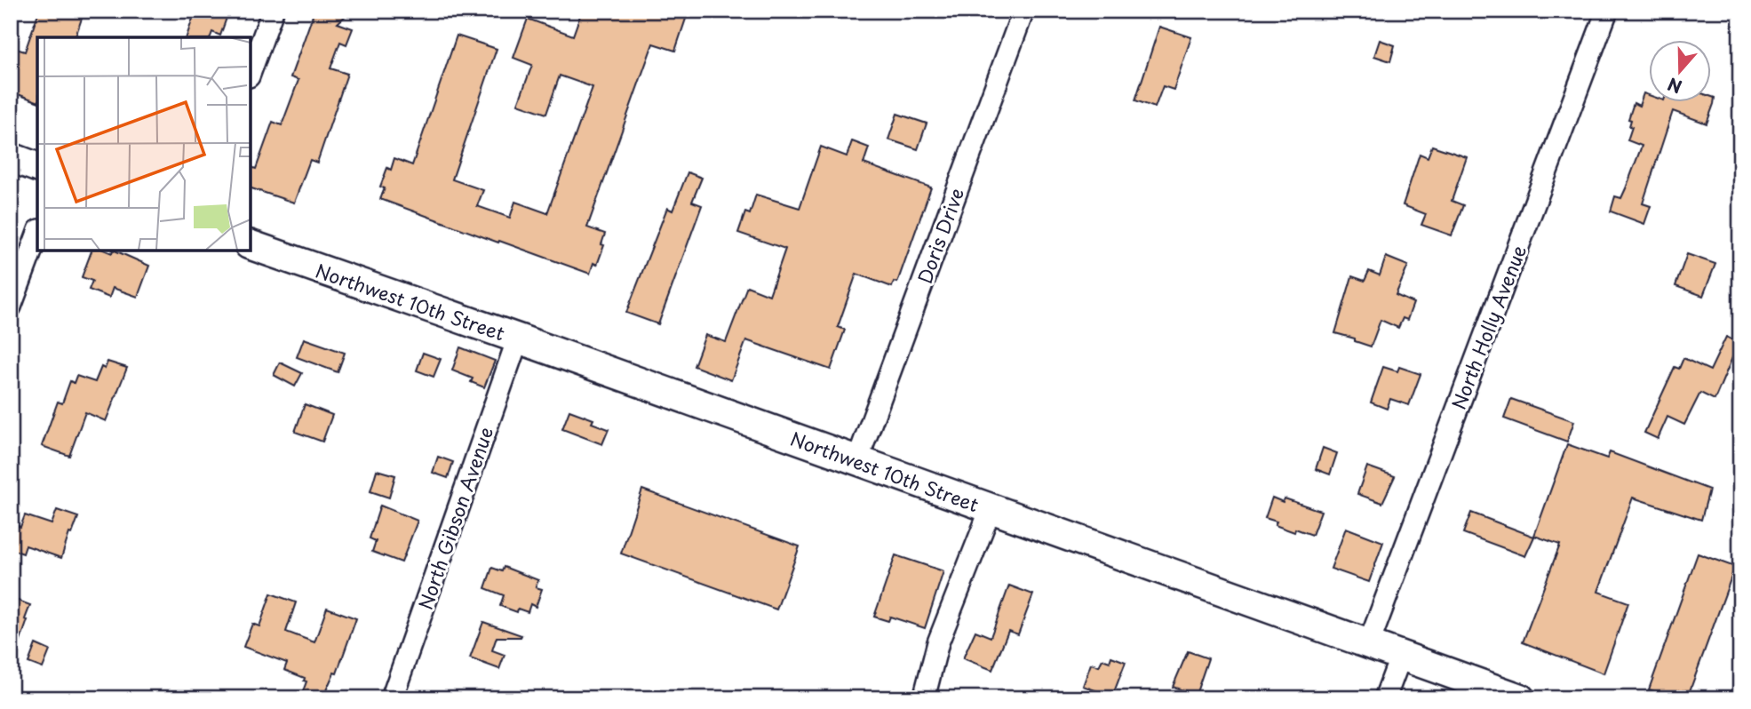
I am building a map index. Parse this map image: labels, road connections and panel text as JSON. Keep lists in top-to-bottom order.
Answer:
{
  "streets": {
    "main road": ["Northwest 10th Street"],
    "street": ["Doris Drive", "North Holly Avenue", "North Gibson Avenue"]
  },
  "crossings": [
    ["Doris Drive", "Northwest 10th Street"],
    ["Northwest 10th Street", "North Holly Avenue"],
    ["Northwest 10th Street", "North Gibson Avenue"]
  ],
  "north": "bottom"
}
